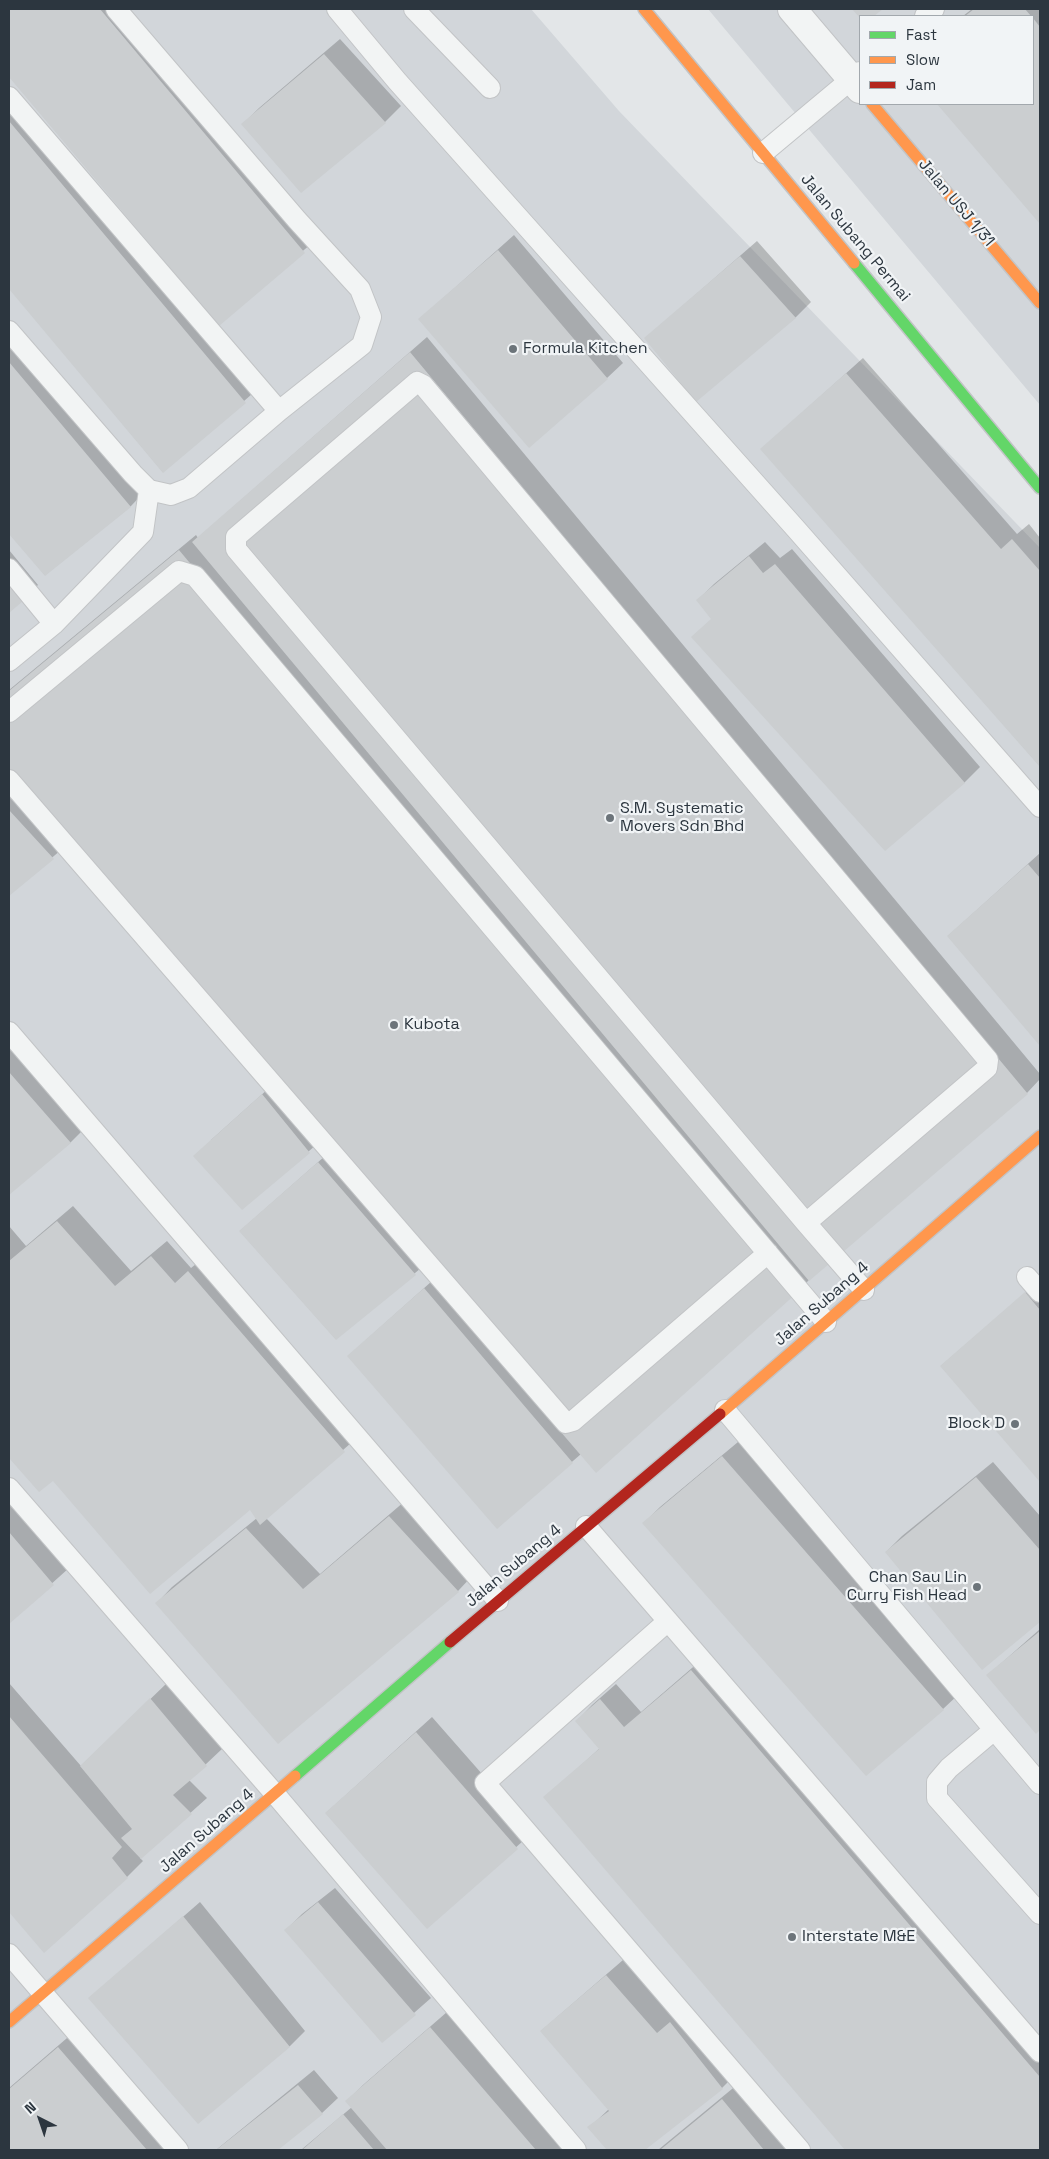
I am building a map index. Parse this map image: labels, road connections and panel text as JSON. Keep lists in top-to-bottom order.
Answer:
{
  "streets": {
    "street": ["Jalan USJ 1/31", "Jalan Subang Permai", "Jalan Subang 4"]
  },
  "places": [
    "Formula Kitchen",
    "S.M. Systematic Movers Sdn Bhd",
    "Kubota",
    "Block D",
    "Chan Sau Lin Curry Fish Head",
    "Interstate M&E"
  ],
  "legend": ["Fast", "Slow", "Jam"],
  "north": "top left"
}
